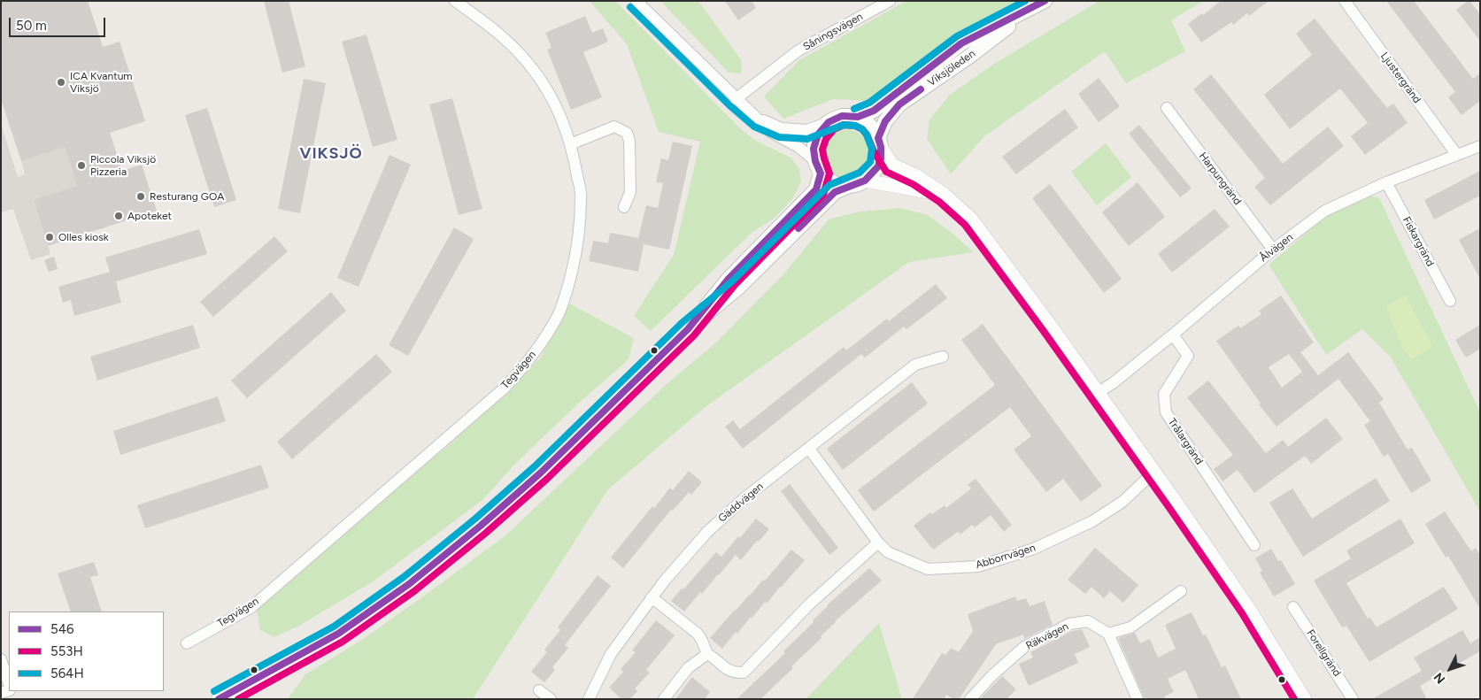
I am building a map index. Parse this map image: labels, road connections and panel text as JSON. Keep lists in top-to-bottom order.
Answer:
{
  "streets": {
    "main road": ["Viksjöleden"],
    "street": [
      "Såningsvägen",
      "Ljustergränd",
      "Harpungränd",
      "Fiskargränd",
      "Ålvägen",
      "Tegvägen",
      "Trålargränd",
      "Gäddvägen",
      "Abborrvägen",
      "Räkvägen",
      "Forellgränd"
    ]
  },
  "crossings": [
    ["Ljustergränd", "Ålvägen"],
    ["Harpungränd", "Ålvägen"],
    ["Fiskargränd", "Ålvägen"],
    ["Ålvägen", "Trålargränd"],
    ["Gäddvägen", "Abborrvägen"]
  ],
  "districts": ["VIKSJÖ"],
  "places": [
    "ICA Kvantum Viksjö",
    "Piccola Viksjö Pizzeria",
    "Resturang GOA",
    "Apoteket",
    "Olles kiosk"
  ],
  "lines": ["transit line 546", "transit line 564H", "transit line 553H"],
  "legend": ["546", "553H", "564H"],
  "scale_bar": "50 m",
  "north": "bottom left"
}
